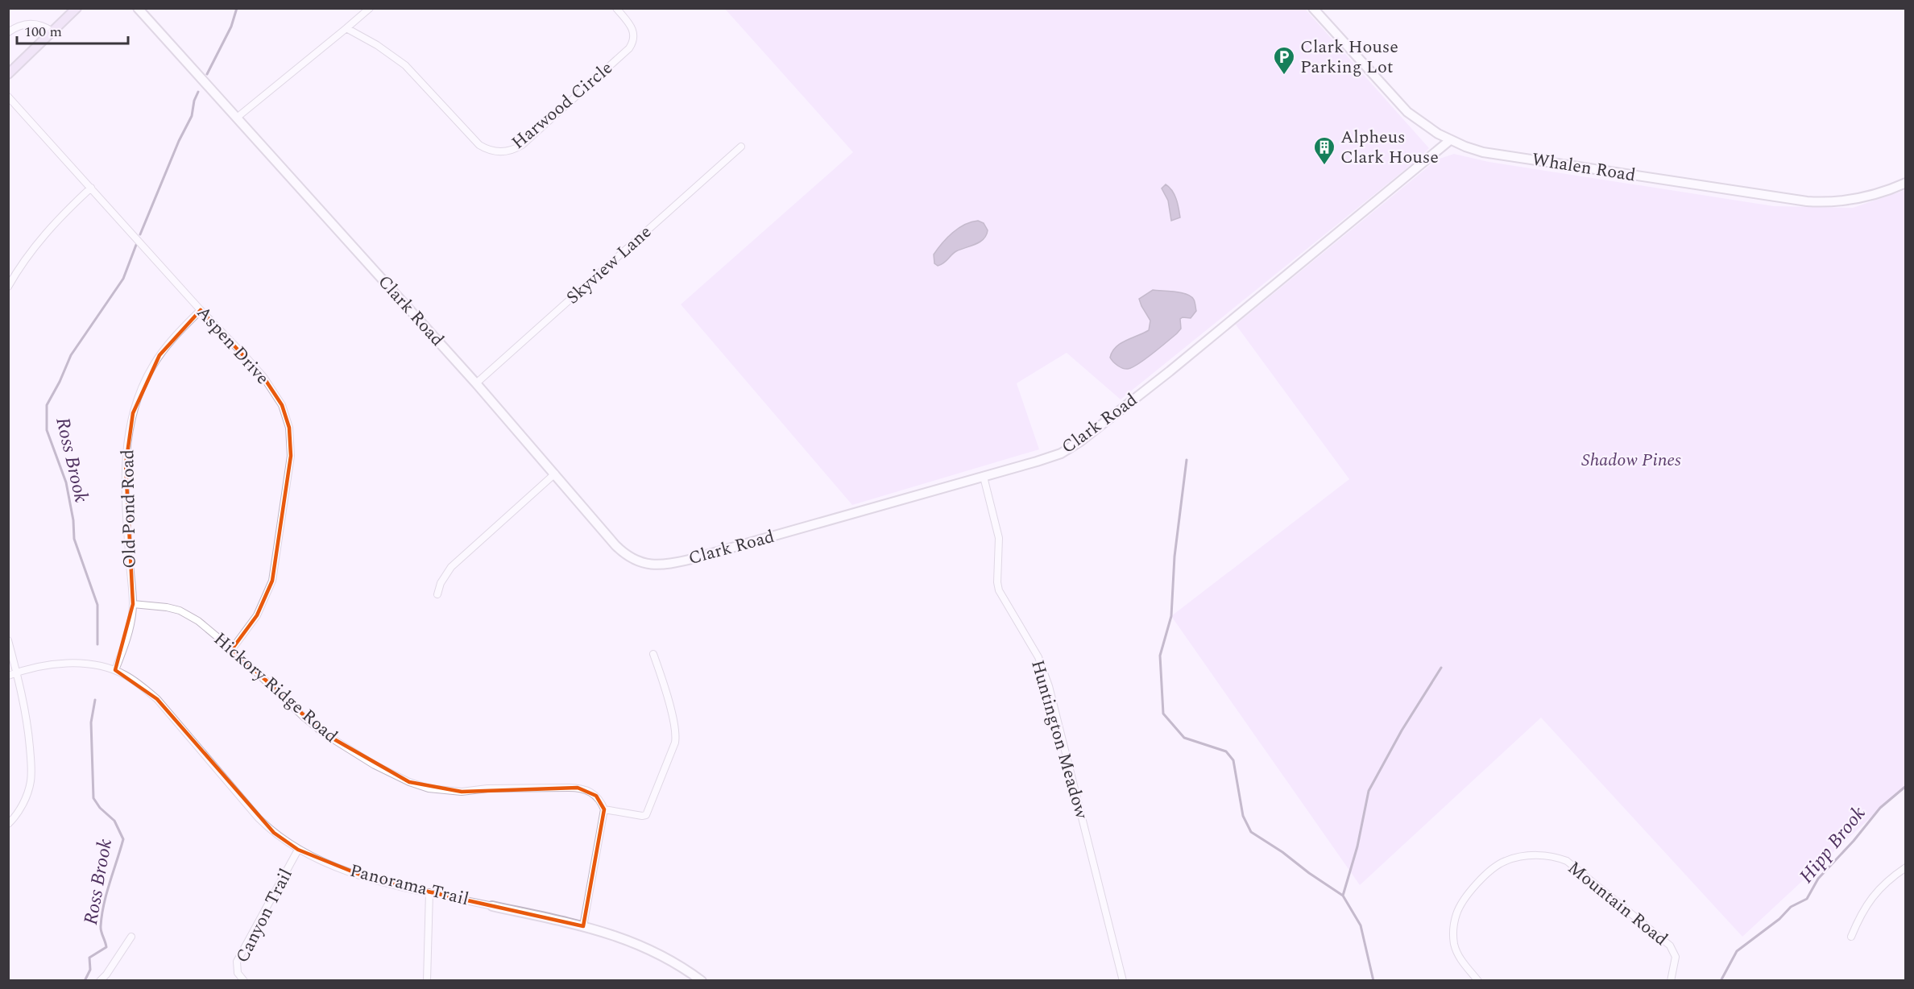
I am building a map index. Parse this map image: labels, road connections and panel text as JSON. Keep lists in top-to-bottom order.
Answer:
{
  "streets": {
    "street": [
      "Harwood Circle",
      "Whalen Road",
      "Skyview Lane",
      "Clark Road",
      "Aspen Drive",
      "Old Pond Road",
      "Hickory Ridge Road",
      "Huntington Meadow",
      "Panorama Trail",
      "Mountain Road",
      "Canyon Trail"
    ]
  },
  "crossings": [
    ["Whalen Road", "Clark Road"],
    ["Skyview Lane", "Clark Road"],
    ["Clark Road", "Huntington Meadow"],
    ["Aspen Drive", "Old Pond Road"],
    ["Aspen Drive", "Hickory Ridge Road"],
    ["Old Pond Road", "Hickory Ridge Road"],
    ["Old Pond Road", "Panorama Trail"],
    ["Panorama Trail", "Canyon Trail"]
  ],
  "water": ["Ross Brook", "Hipp Brook"],
  "parks": ["Shadow Pines"],
  "places": {
    "parking": ["Clark House Parking Lot"],
    "building": ["Alpheus Clark House"]
  },
  "scale_bar": "100 m"
}
